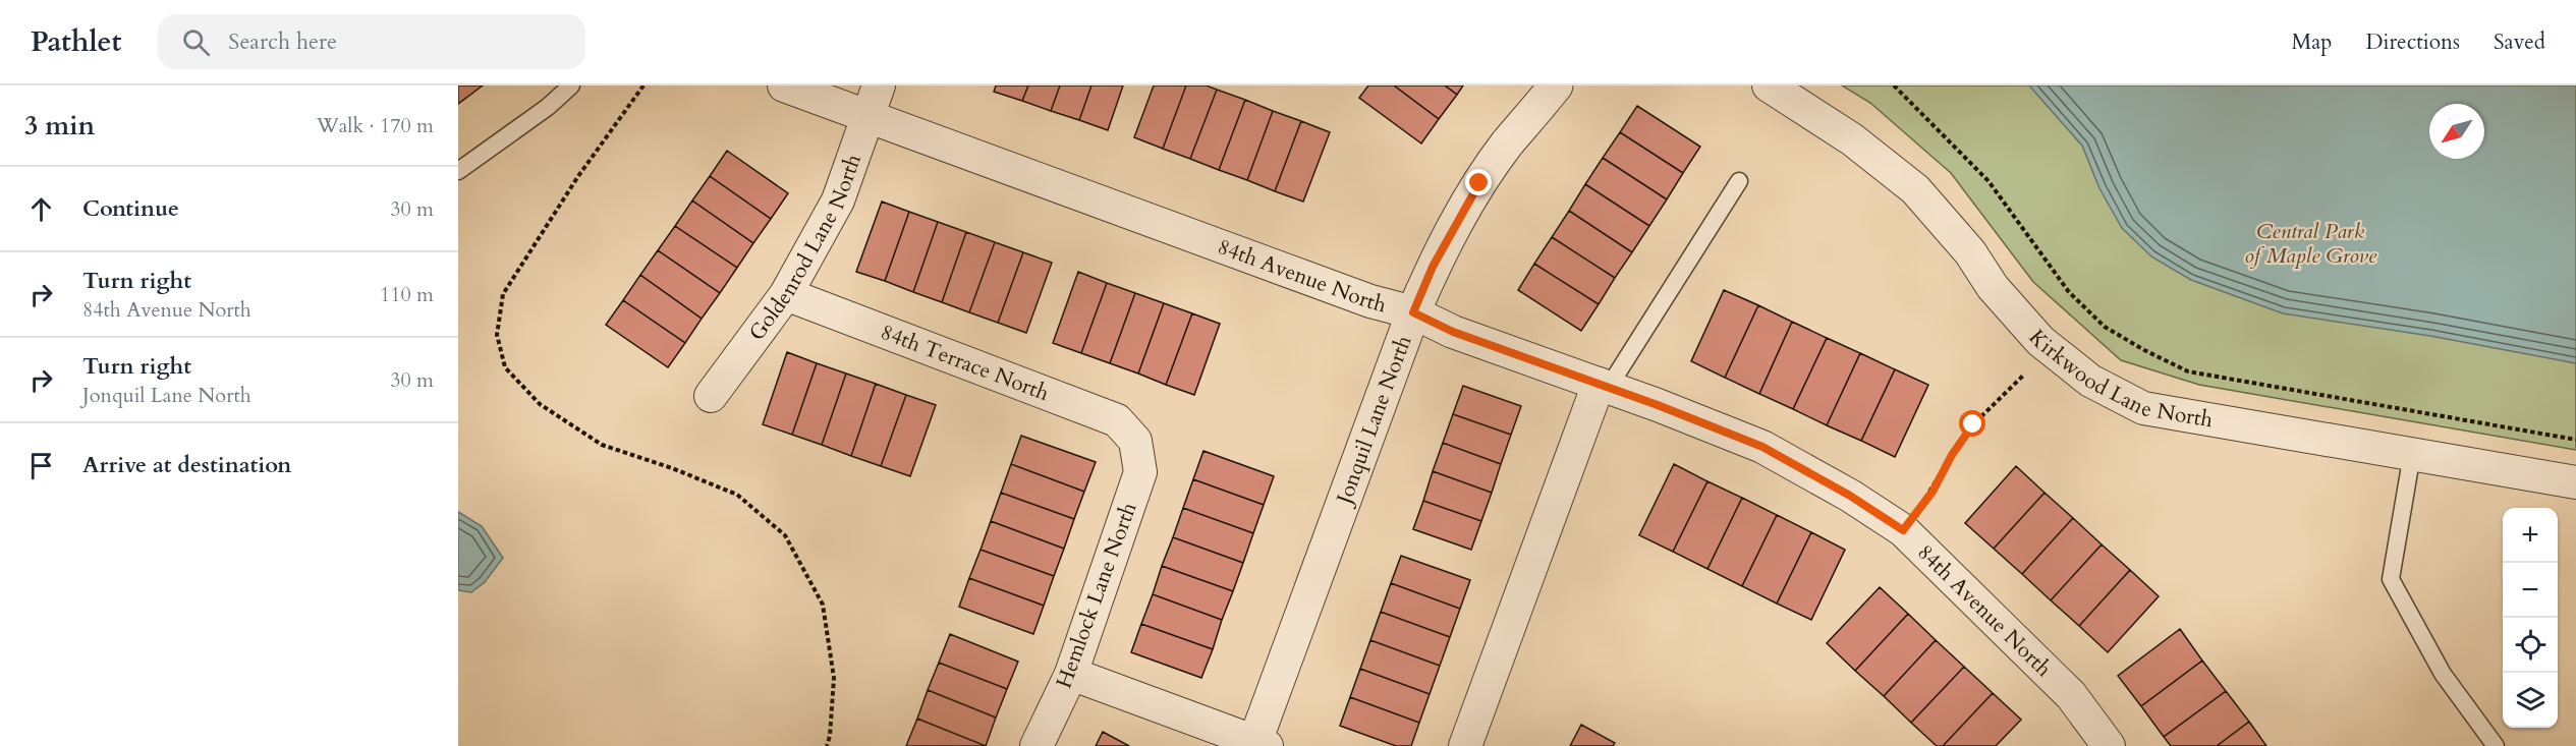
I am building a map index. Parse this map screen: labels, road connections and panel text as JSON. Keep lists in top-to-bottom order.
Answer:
{
  "streets": {
    "street": [
      "Goldenrod Lane North",
      "84th Avenue North",
      "84th Terrace North",
      "Kirkwood Lane North",
      "Jonquil Lane North",
      "Hemlock Lane North"
    ]
  },
  "crossings": [
    ["Goldenrod Lane North", "84th Avenue North"],
    ["Goldenrod Lane North", "84th Terrace North"],
    ["84th Avenue North", "Jonquil Lane North"],
    ["84th Terrace North", "Hemlock Lane North"]
  ],
  "parks": ["Central Park of Maple Grove"],
  "north": "bottom left",
  "page": {
    "header": "Pathlet",
    "search": "Search here",
    "nav": ["Map", "Directions", "Saved"],
    "heading": ["3 min", "Walk · 170 m"],
    "list": [
      ["Continue", "30 m"],
      ["Turn right", "84th Avenue North", "110 m"],
      ["Turn right", "Jonquil Lane North", "30 m"],
      "Arrive at destination"
    ],
    "map_buttons": ["+", "−"]
  }
}
